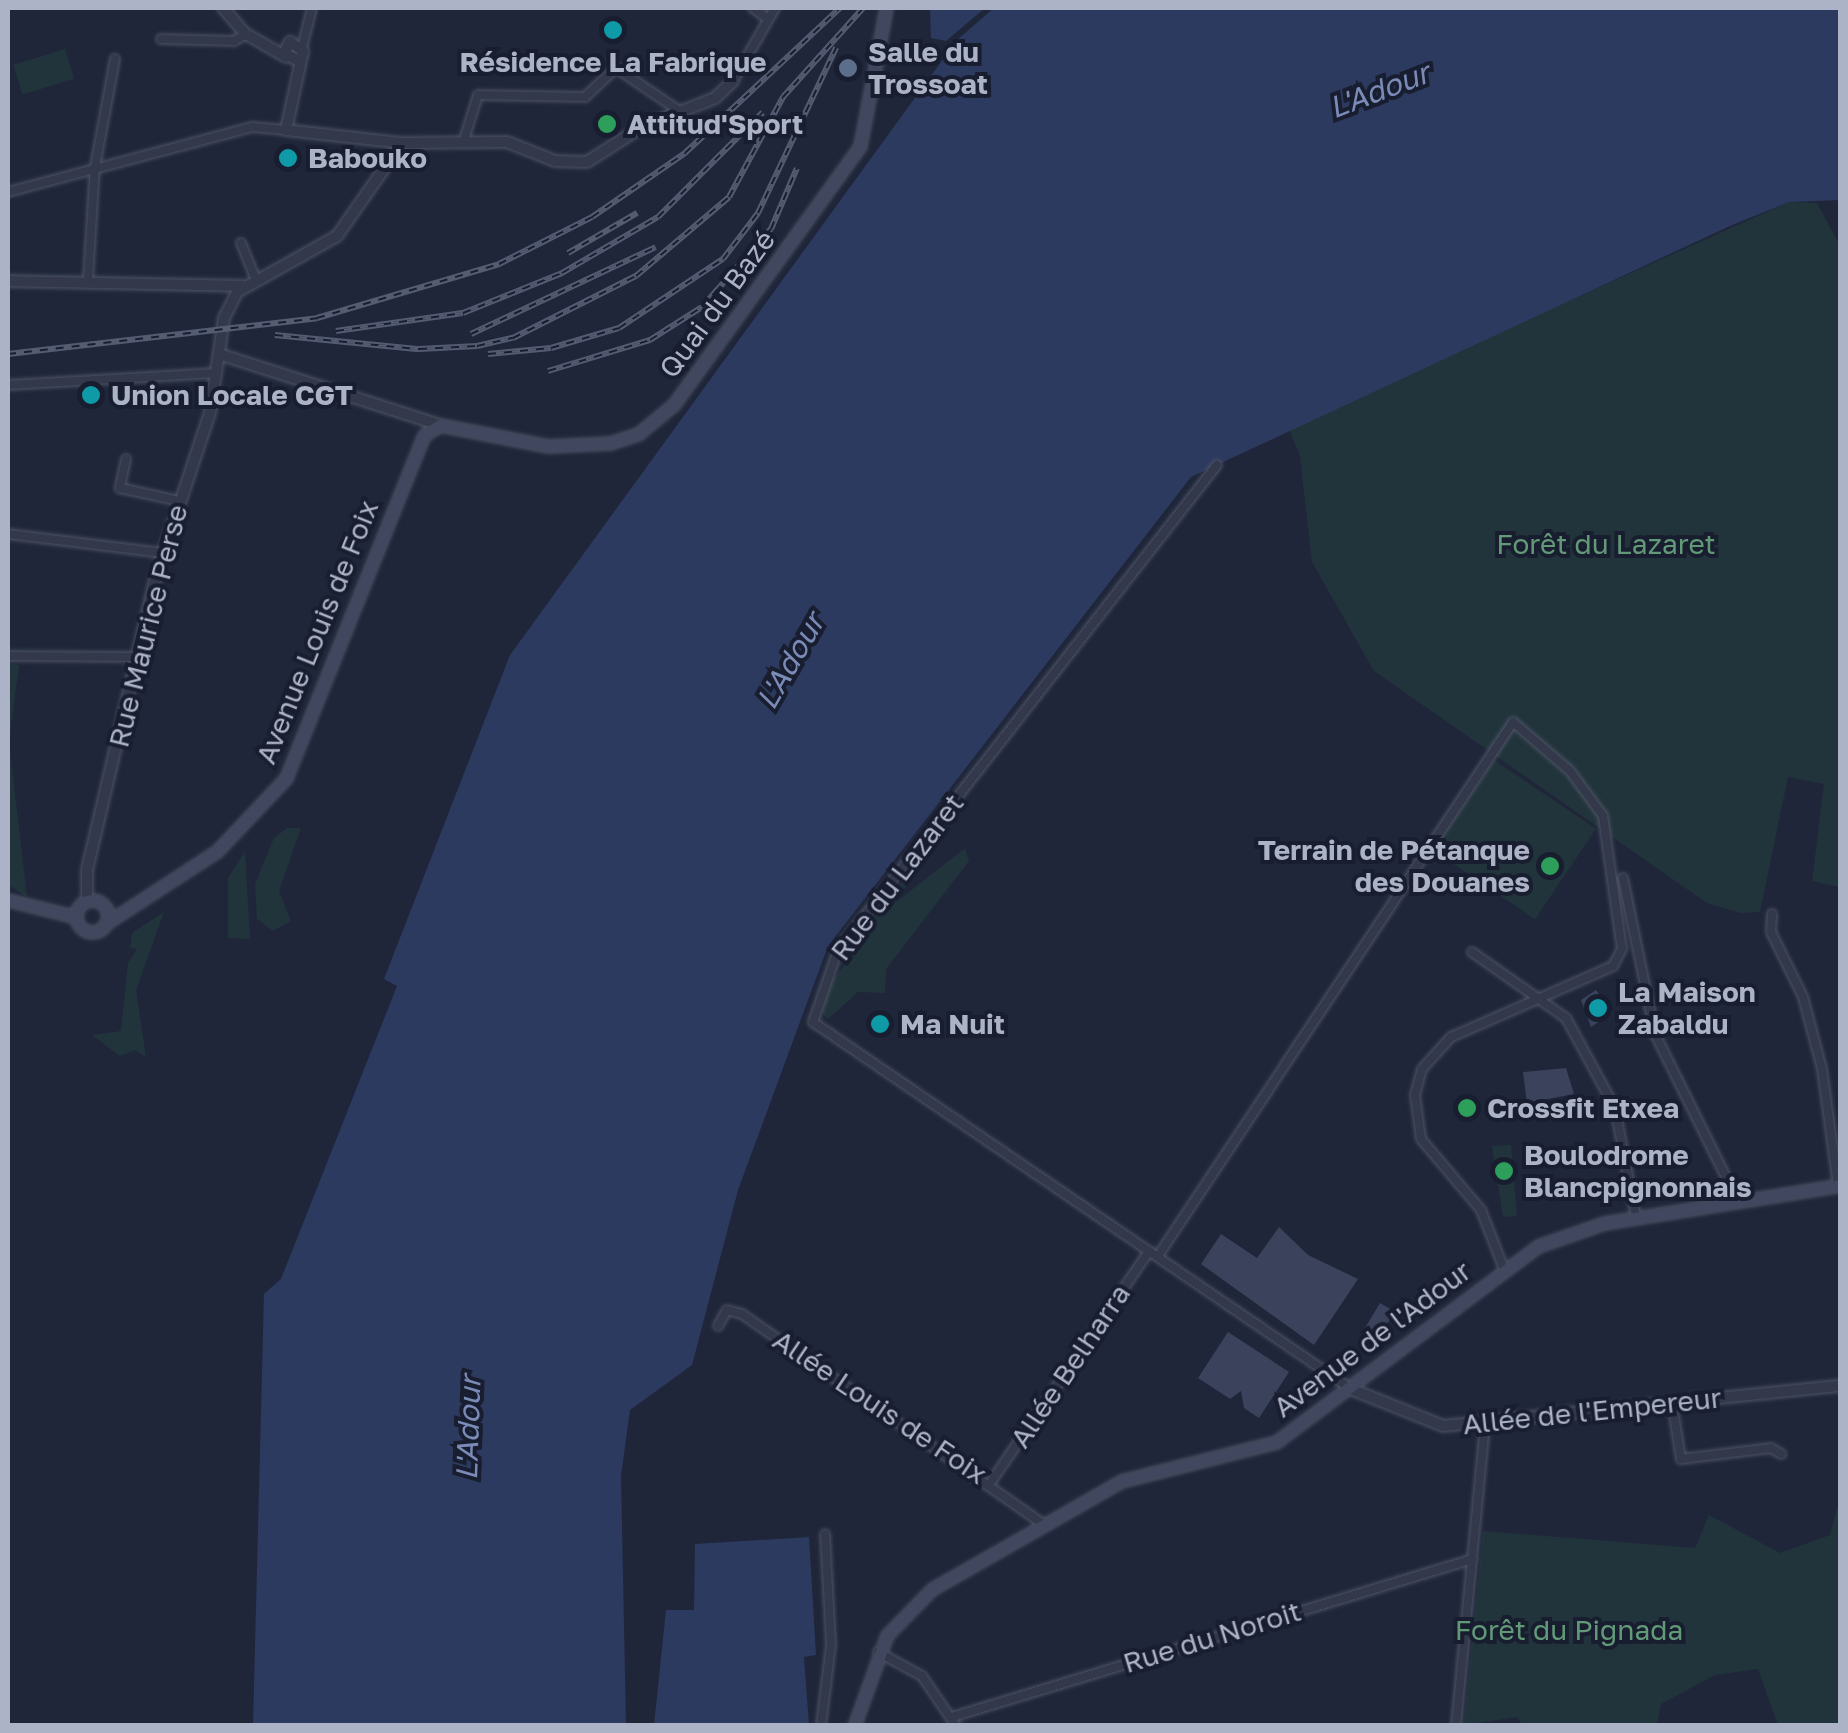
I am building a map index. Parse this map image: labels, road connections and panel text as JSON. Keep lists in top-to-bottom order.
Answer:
{
  "streets": {
    "main road": ["Quai du Bazé", "Avenue Louis de Foix", "Avenue de l'Adour"],
    "street": [
      "Rue Maurice Perse",
      "Rue du Lazaret",
      "Allée Belharra",
      "Allée Louis de Foix",
      "Allée de l'Empereur",
      "Rue du Noroit"
    ]
  },
  "crossings": [
    ["Quai du Bazé", "Avenue Louis de Foix"],
    ["Rue du Lazaret", "Avenue de l'Adour"],
    ["Rue du Lazaret", "Allée Belharra"],
    ["Rue du Lazaret", "Allée de l'Empereur"],
    ["Avenue de l'Adour", "Allée Louis de Foix"],
    ["Avenue de l'Adour", "Allée de l'Empereur"],
    ["Allée Belharra", "Allée Louis de Foix"]
  ],
  "water": ["L'Adour"],
  "parks": ["Forêt du Lazaret", "Forêt du Pignada"],
  "places": [
    "Résidence La Fabrique",
    "Salle du Trossoat",
    "Attitud'Sport",
    "Babouko",
    "Union Locale CGT",
    "Terrain de Pétanque des Douanes",
    "La Maison Zabaldu",
    "Ma Nuit",
    "Crossfit Etxea",
    "Boulodrome Blancpignonnais"
  ]
}
